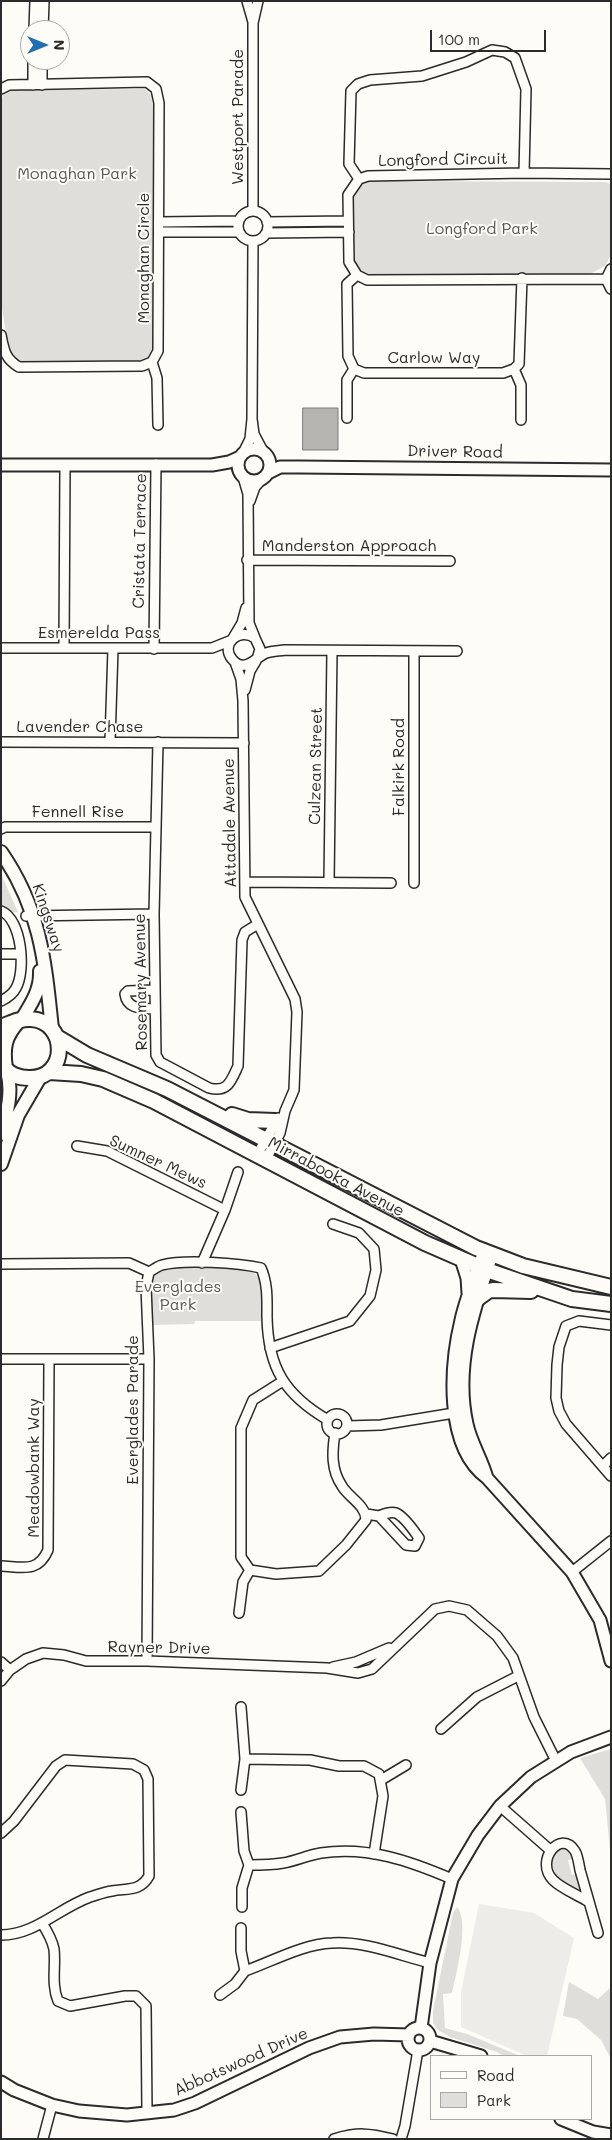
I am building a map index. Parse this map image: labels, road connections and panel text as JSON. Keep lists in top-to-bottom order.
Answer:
{
  "streets": {
    "main road": ["Kingsway", "Mirrabooka Avenue"],
    "street": [
      "Westport Parade",
      "Longford Circuit",
      "Monaghan Circle",
      "Carlow Way",
      "Driver Road",
      "Cristata Terrace",
      "Manderston Approach",
      "Esmerelda Pass",
      "Lavender Chase",
      "Culzean Street",
      "Falkirk Road",
      "Fennell Rise",
      "Attadale Avenue",
      "Rosemary Avenue",
      "Sumner Mews",
      "Everglades Parade",
      "Meadowbank Way",
      "Rayner Drive",
      "Abbotswood Drive"
    ]
  },
  "crossings": [
    ["Cristata Terrace", "Esmerelda Pass"],
    ["Esmerelda Pass", "Attadale Avenue"],
    ["Lavender Chase", "Attadale Avenue"],
    ["Lavender Chase", "Rosemary Avenue"],
    ["Fennell Rise", "Rosemary Avenue"],
    ["Attadale Avenue", "Rosemary Avenue"],
    ["Attadale Avenue", "Mirrabooka Avenue"],
    ["Kingsway", "Mirrabooka Avenue"],
    ["Everglades Parade", "Rayner Drive"]
  ],
  "parks": ["Monaghan Park", "Longford Park", "Everglades Park"],
  "legend": ["Road", "Park"],
  "scale_bar": "100 m",
  "north": "right"
}
